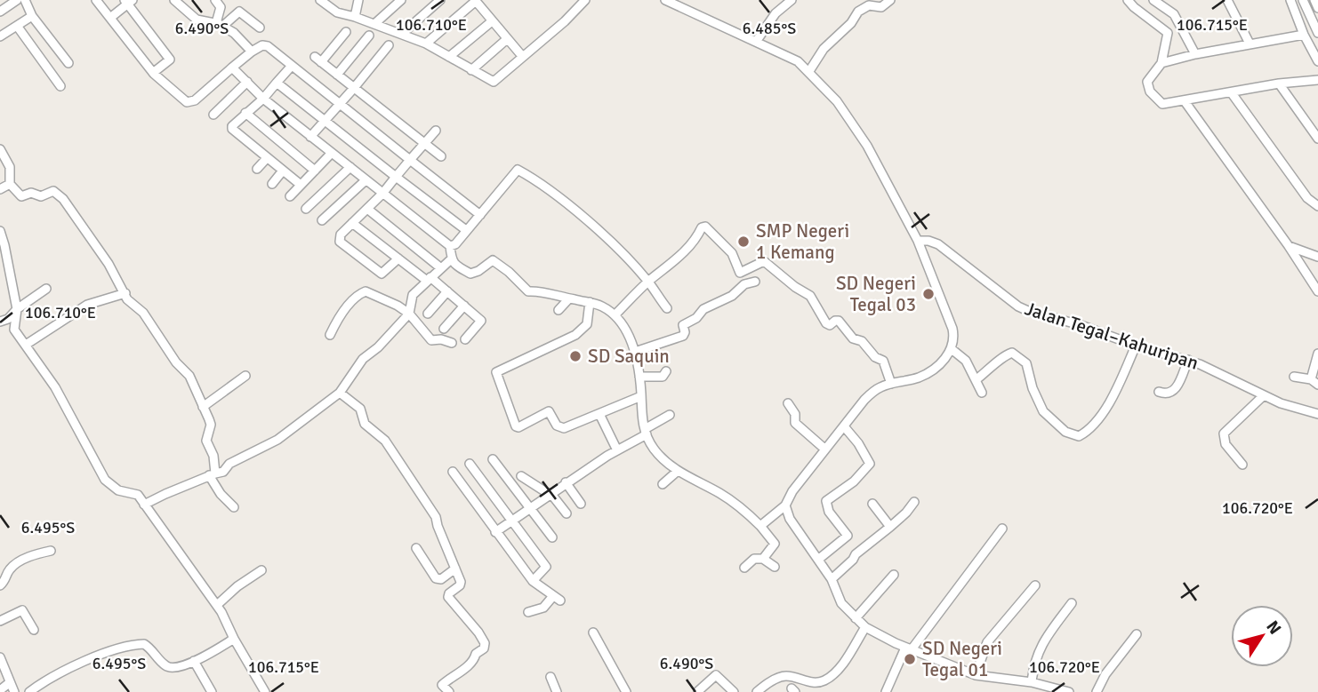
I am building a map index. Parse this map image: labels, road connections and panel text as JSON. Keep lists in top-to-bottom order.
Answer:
{
  "streets": {
    "street": ["Jalan Tegal–Kahuripan"]
  },
  "places": [
    "SMP Negeri 1 Kemang",
    "SD Negeri Tegal 03",
    "SD Saquin",
    "SD Negeri Tegal 01"
  ],
  "north": "top right",
  "coordinates": [
    "106.710°E",
    "106.715°E",
    "6.490°S",
    "6.485°S",
    "106.720°E",
    "6.495°S"
  ]
}
